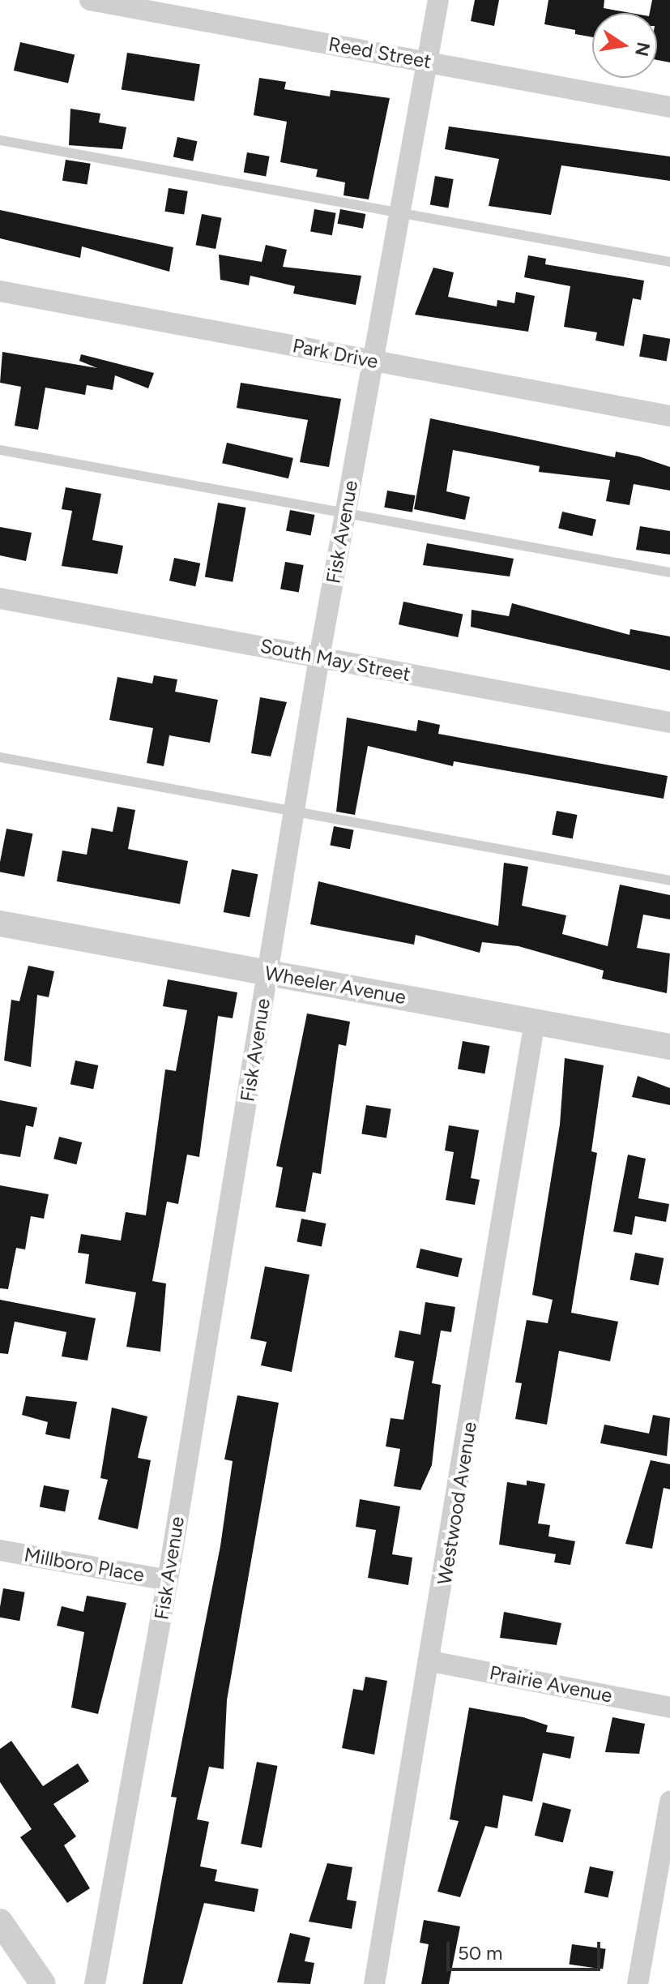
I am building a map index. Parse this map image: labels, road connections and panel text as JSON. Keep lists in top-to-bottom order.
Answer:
{
  "streets": {
    "street": [
      "Reed Street",
      "Park Drive",
      "Fisk Avenue",
      "South May Street",
      "Wheeler Avenue",
      "Westwood Avenue",
      "Millboro Place",
      "Prairie Avenue"
    ]
  },
  "crossings": [
    ["Reed Street", "Fisk Avenue"],
    ["Park Drive", "Fisk Avenue"],
    ["Fisk Avenue", "South May Street"],
    ["Fisk Avenue", "Wheeler Avenue"],
    ["Fisk Avenue", "Millboro Place"],
    ["Wheeler Avenue", "Westwood Avenue"],
    ["Westwood Avenue", "Prairie Avenue"]
  ],
  "scale_bar": "50 m",
  "north": "right"
}
